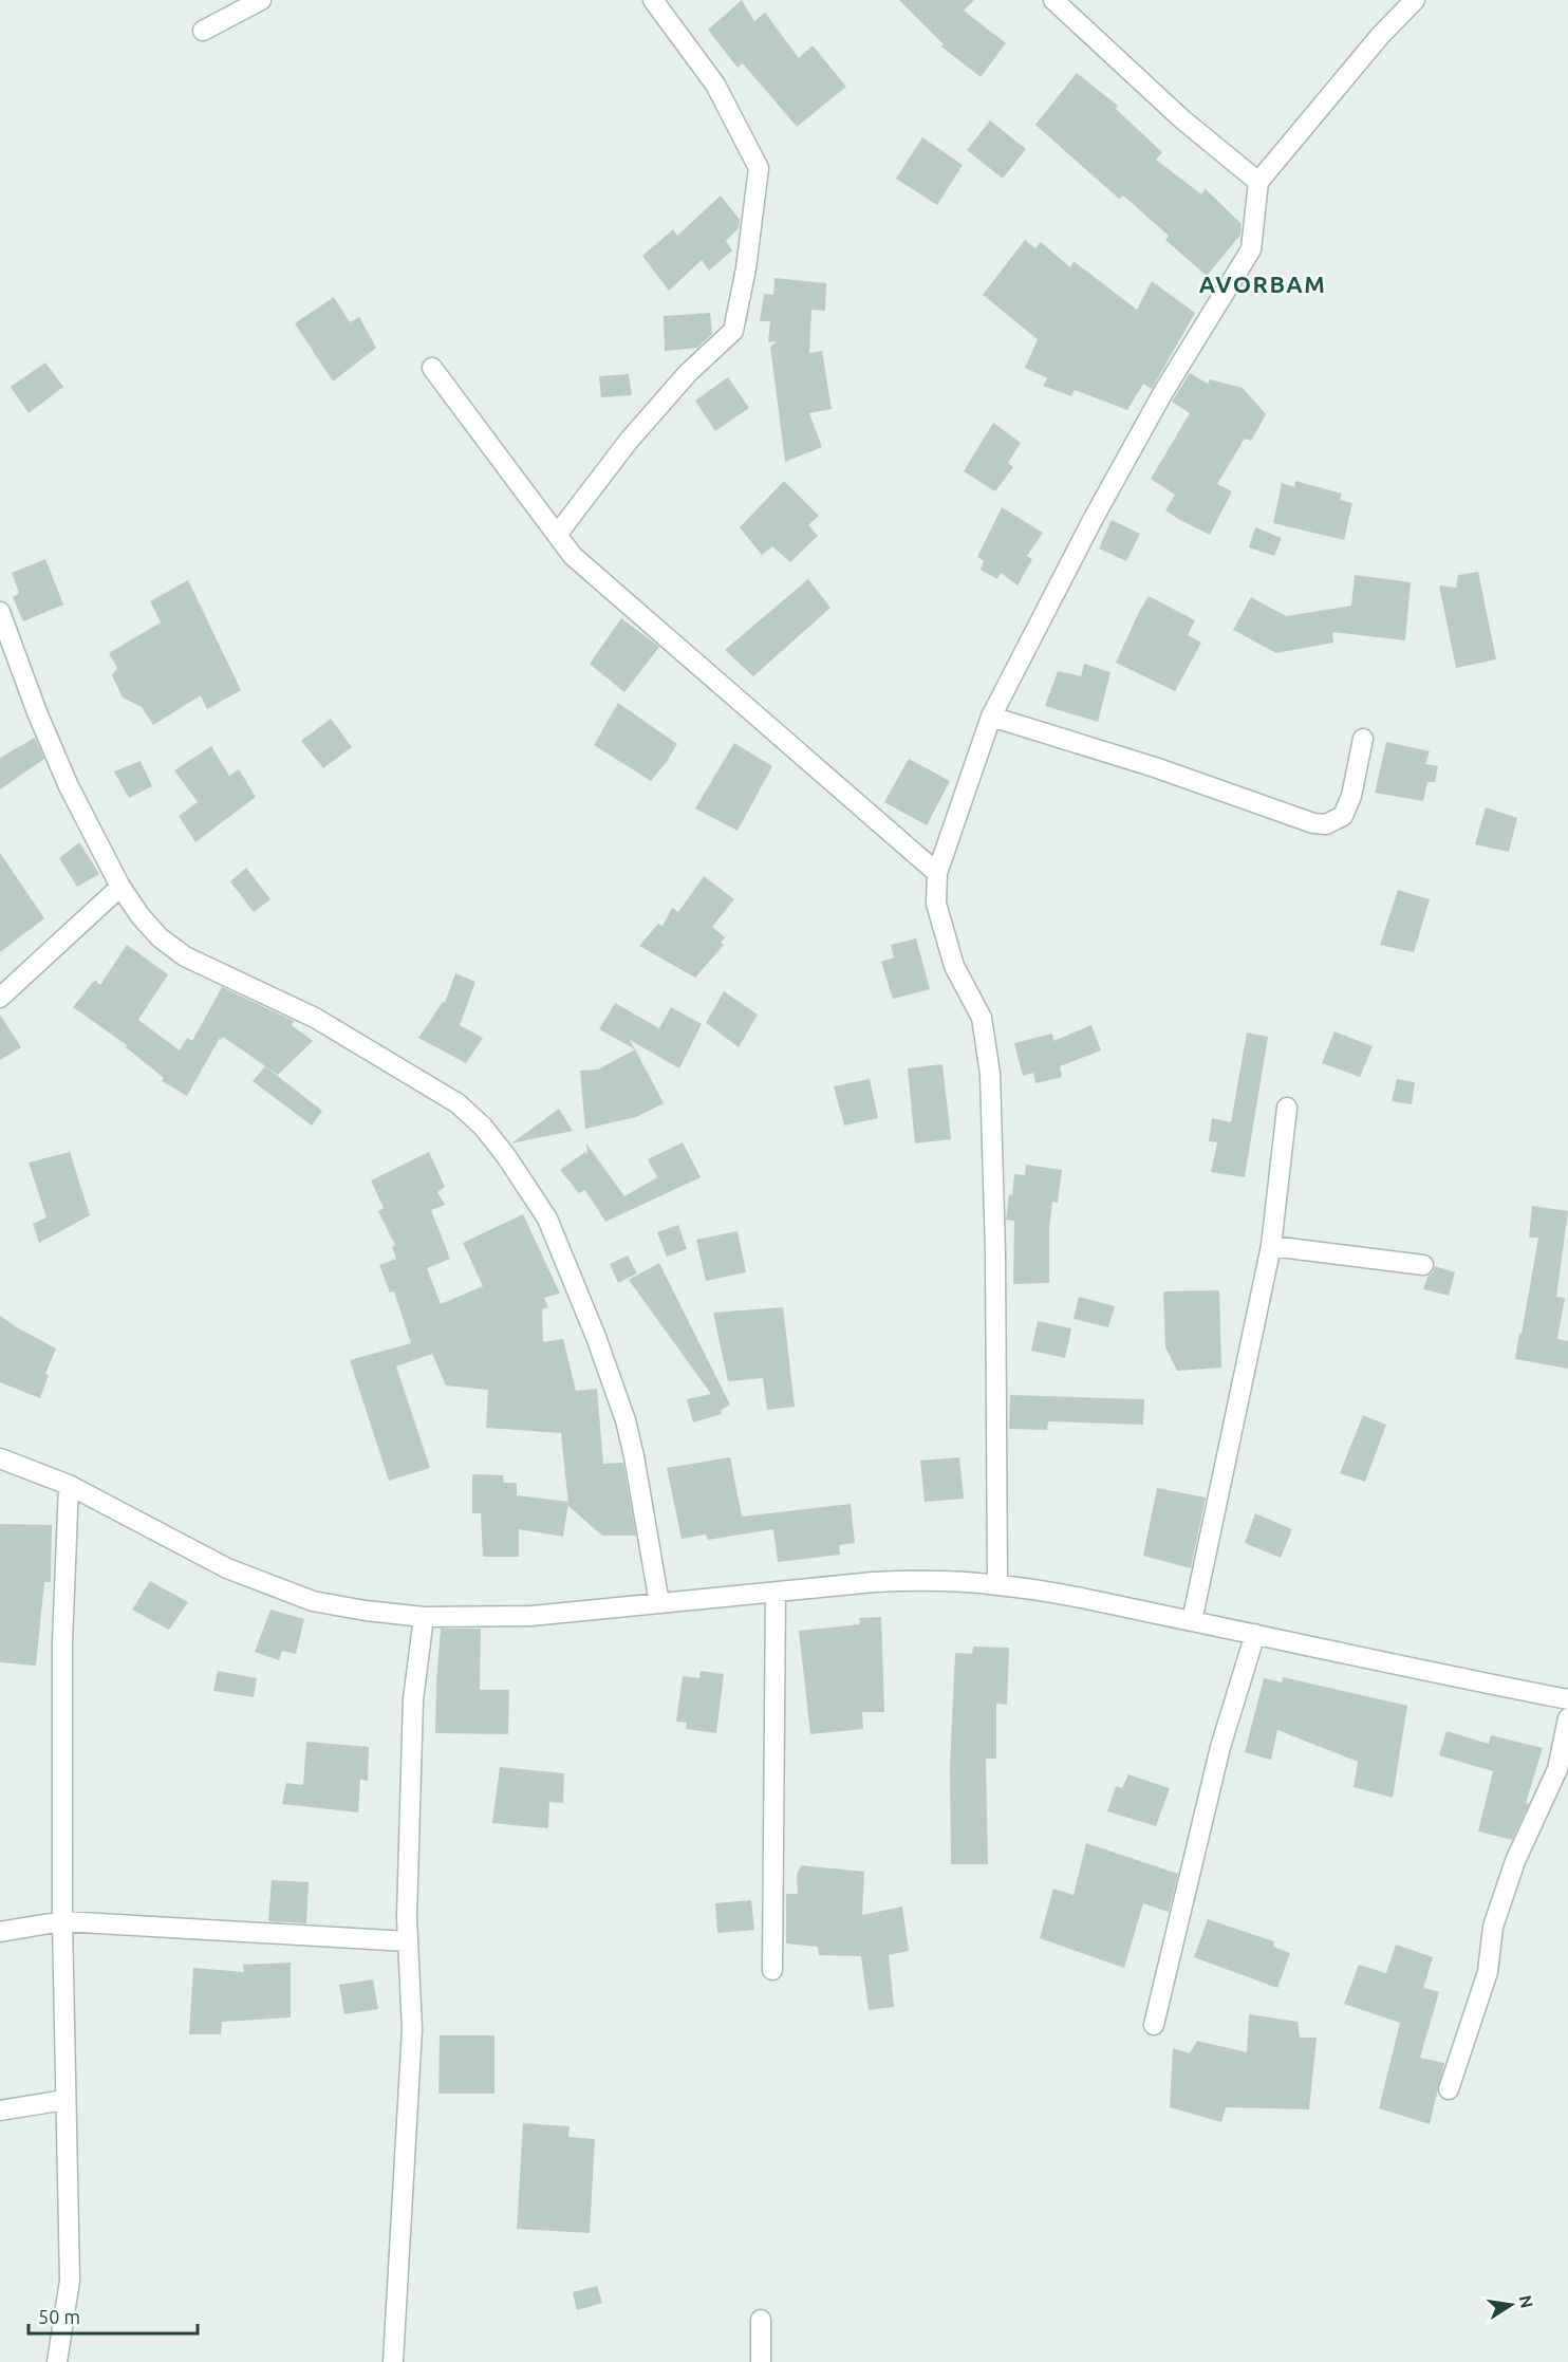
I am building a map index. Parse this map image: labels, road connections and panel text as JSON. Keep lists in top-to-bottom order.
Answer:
{
  "districts": ["AVORBAM"],
  "scale_bar": "50 m",
  "north": "right"
}
